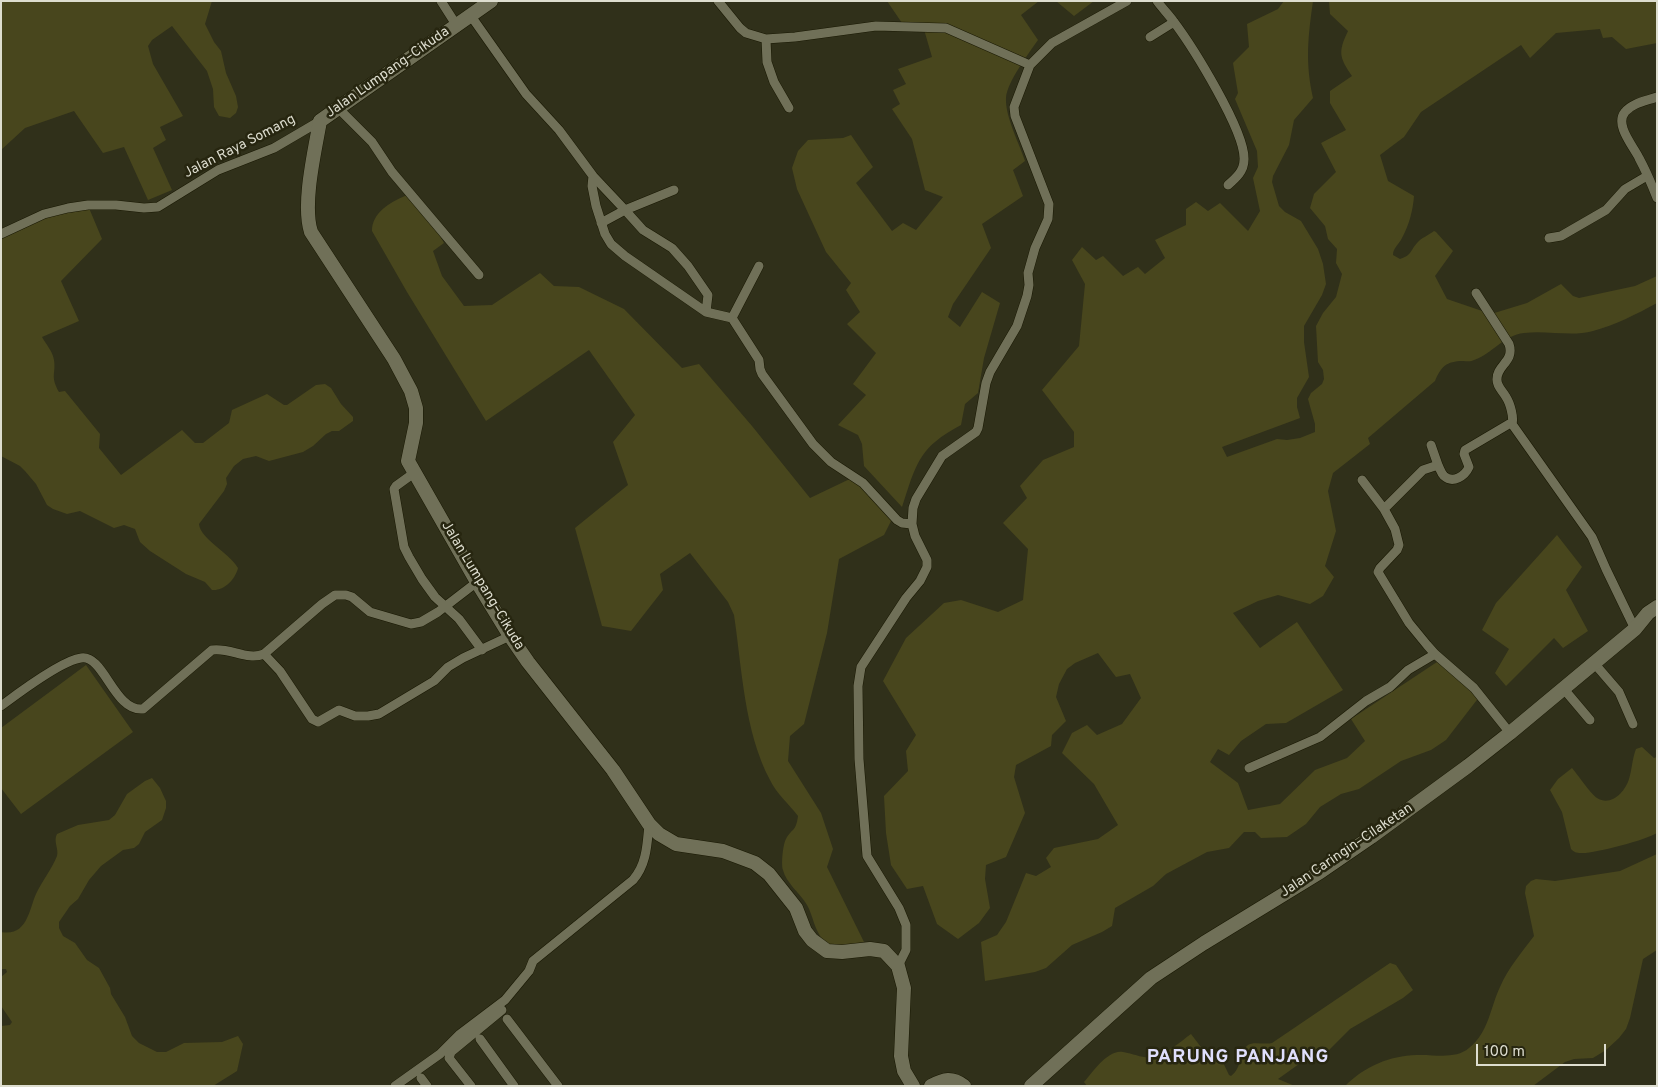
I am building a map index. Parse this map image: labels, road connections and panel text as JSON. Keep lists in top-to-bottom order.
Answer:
{
  "streets": {
    "street": ["Jalan Lumpang–Cikuda", "Jalan Raya Somang", "Jalan Caringin–Cilaketan"]
  },
  "crossings": [
    ["Jalan Lumpang–Cikuda", "Jalan Raya Somang"]
  ],
  "districts": ["PARUNG PANJANG"],
  "scale_bar": "100 m"
}
